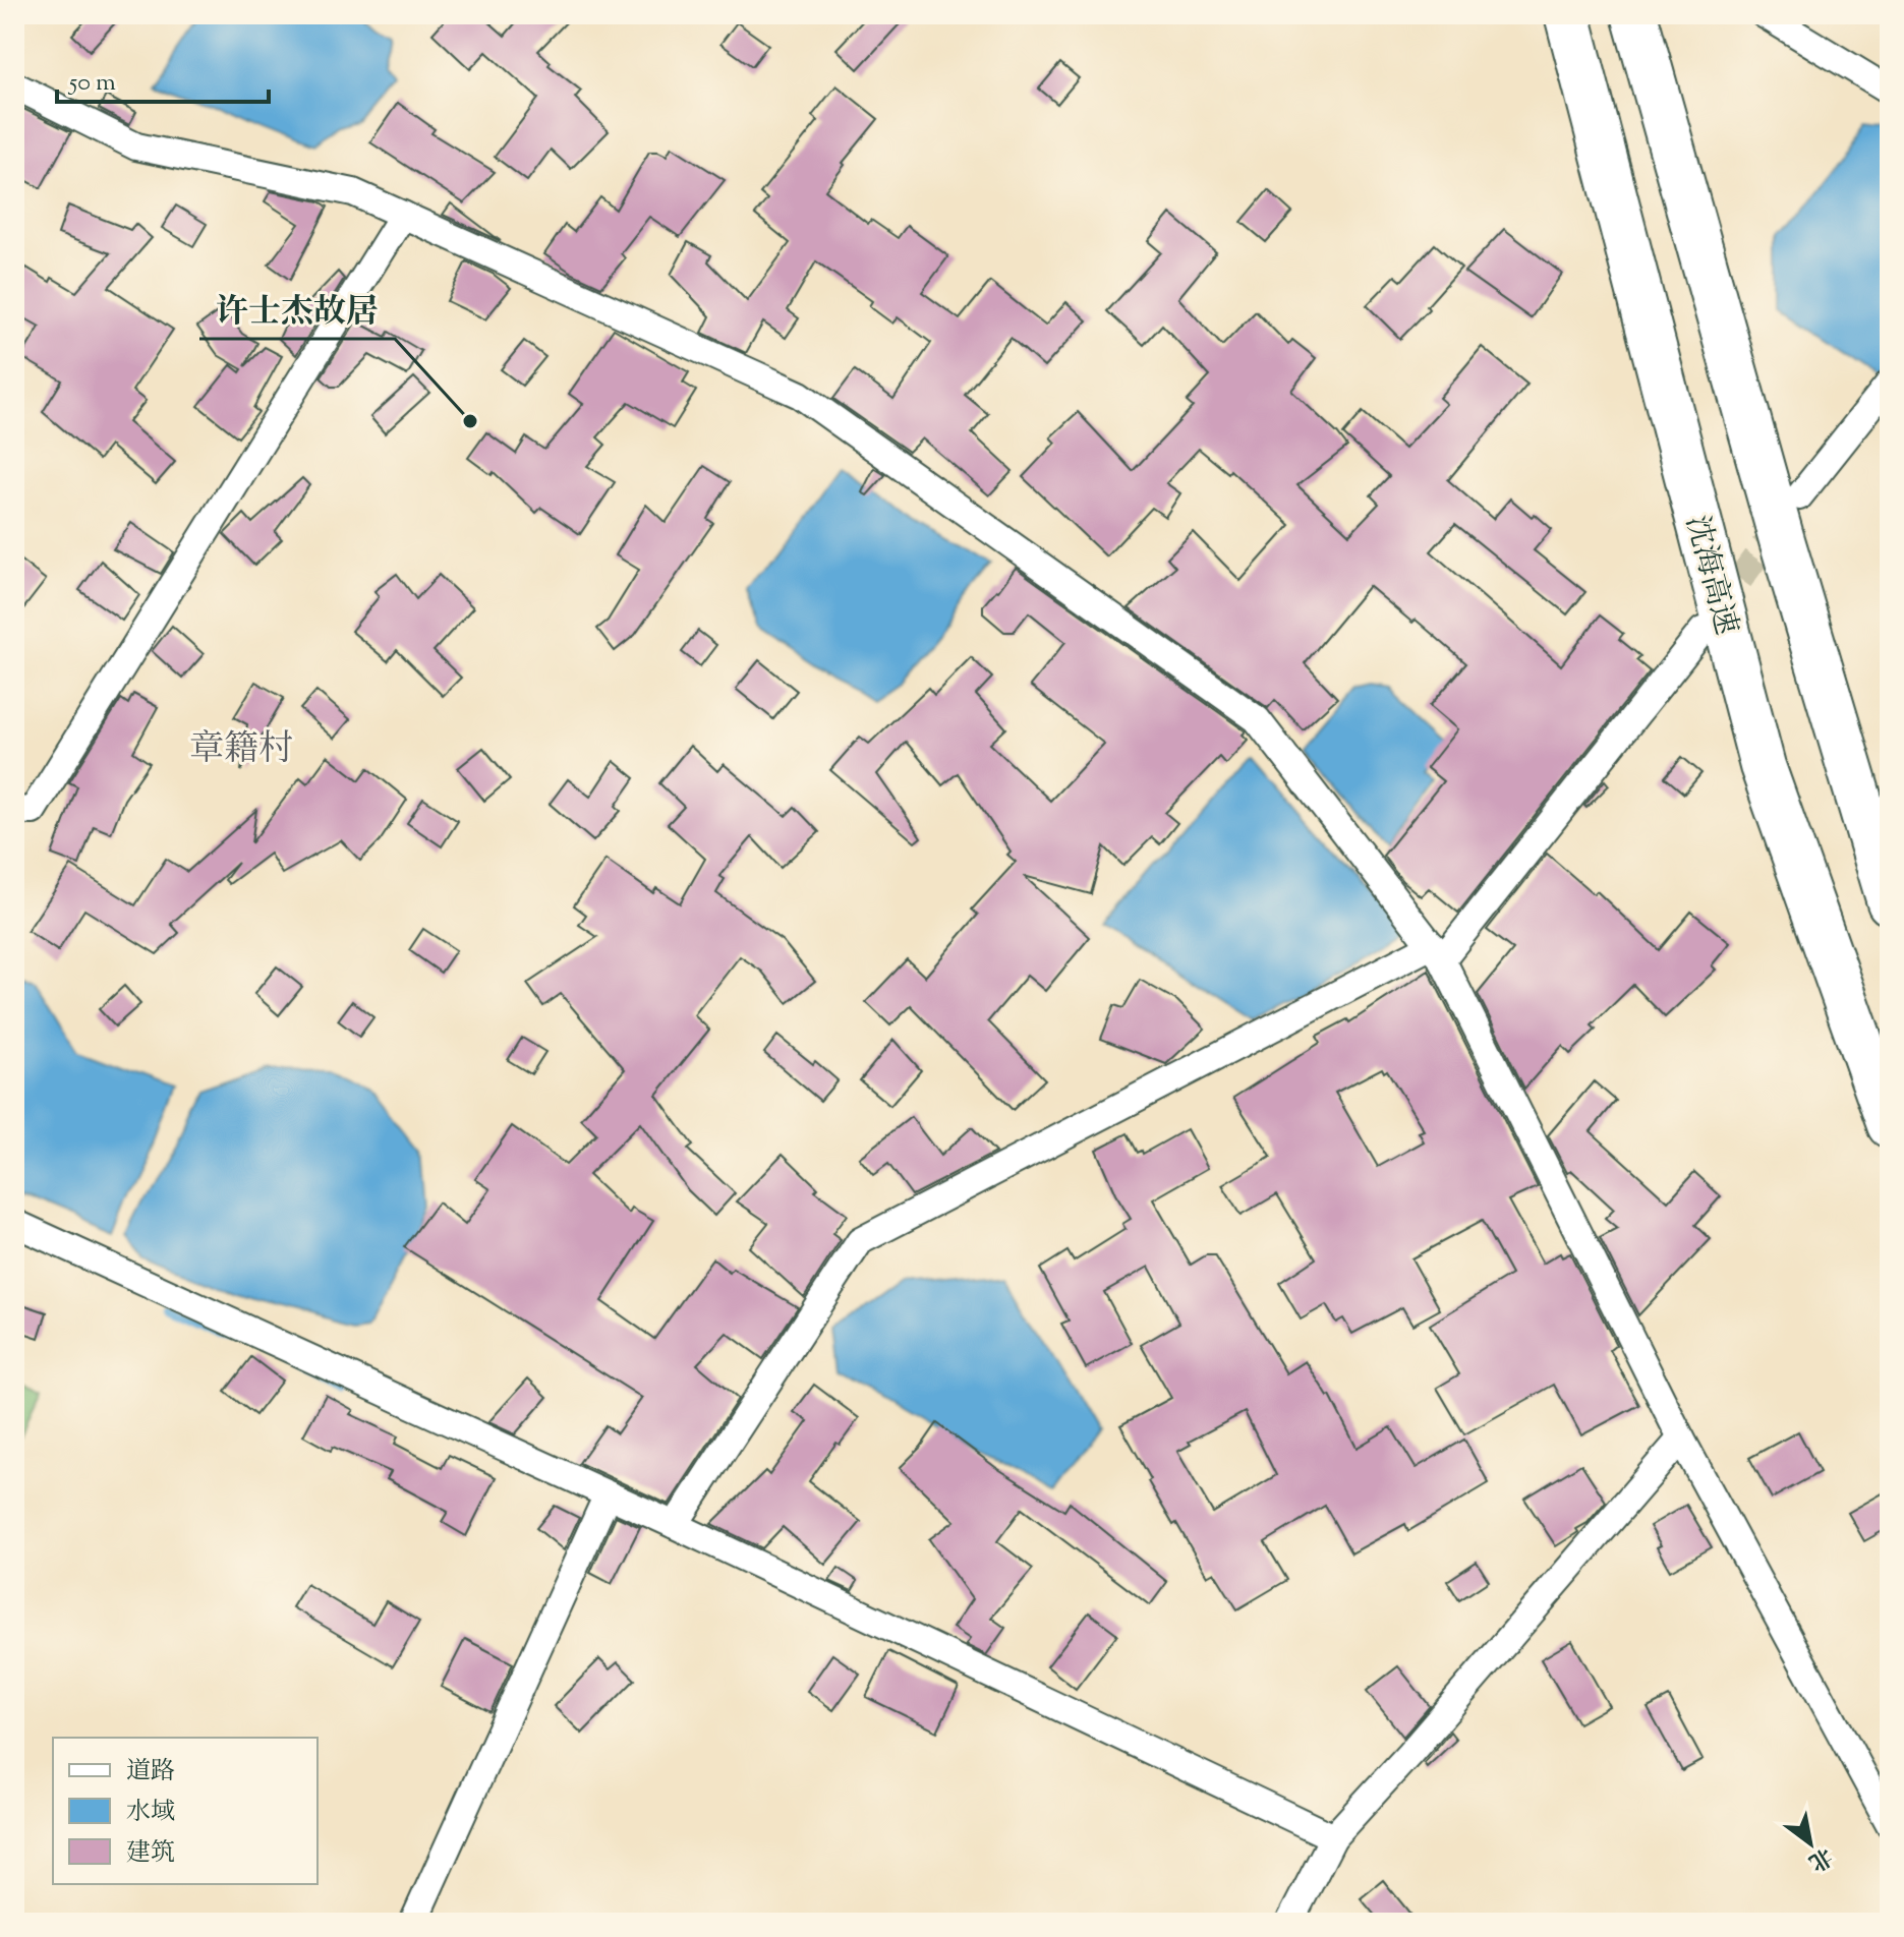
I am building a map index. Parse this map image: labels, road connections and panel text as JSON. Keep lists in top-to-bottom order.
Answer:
{
  "streets": {
    "highway": ["沈海高速"]
  },
  "districts": ["章籍村"],
  "places": ["许士杰故居"],
  "legend": ["道路", "水域", "建筑"],
  "scale_bar": "50 m",
  "north": "bottom right"
}
